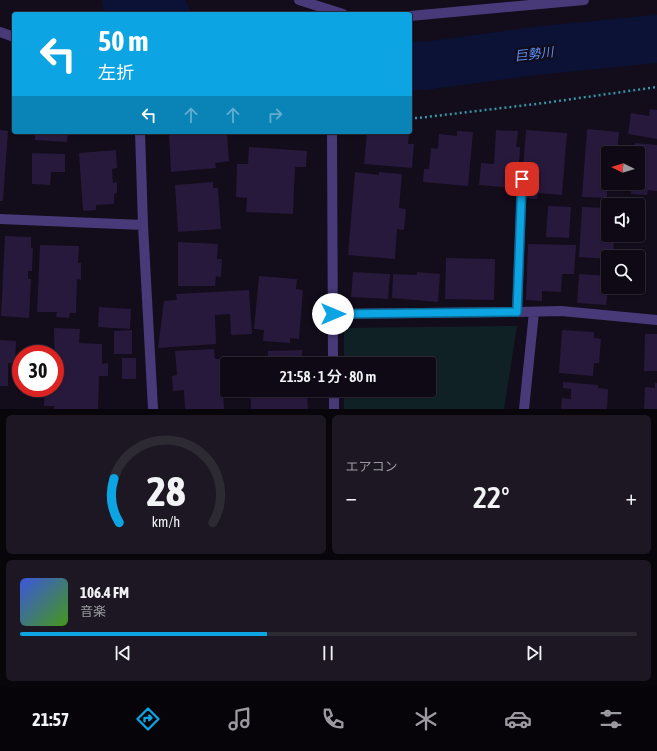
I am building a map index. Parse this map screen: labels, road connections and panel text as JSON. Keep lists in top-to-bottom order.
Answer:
{
  "water": ["巨勢川"],
  "north": "left",
  "page": {
    "turn": ["50 m", "左折"],
    "limit": "30",
    "trip": "21:58 · 1 分 · 80 m",
    "tile": "エアコン",
    "heat": ["−", "22°", "+"],
    "song": ["106.4 FM", "音楽"],
    "tabs": "21:57",
    "gauge": ["28", "km/h"]
  }
}
